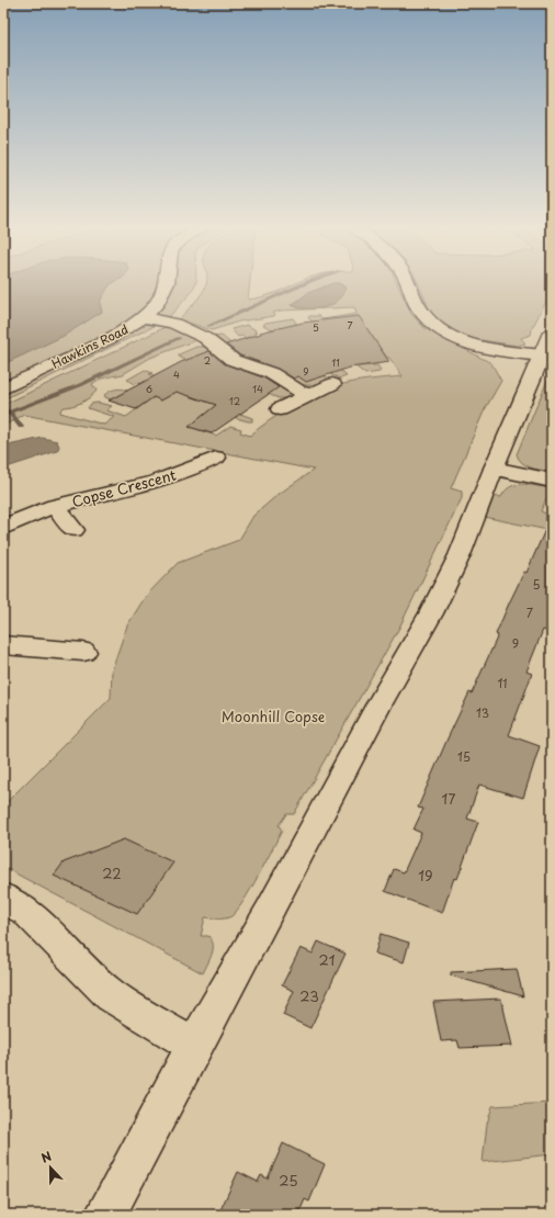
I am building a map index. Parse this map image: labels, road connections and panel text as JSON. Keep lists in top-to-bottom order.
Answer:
{
  "streets": {
    "main road": ["Hawkins Road", "Copse Crescent"]
  },
  "parks": ["Moonhill Copse"],
  "house_numbers": [
    "7",
    "5",
    "2",
    "11",
    "9",
    "4",
    "6",
    "14",
    "12",
    "5",
    "7",
    "9",
    "11",
    "13",
    "15",
    "17",
    "22",
    "19",
    "21",
    "23",
    "25"
  ],
  "north": "top"
}
